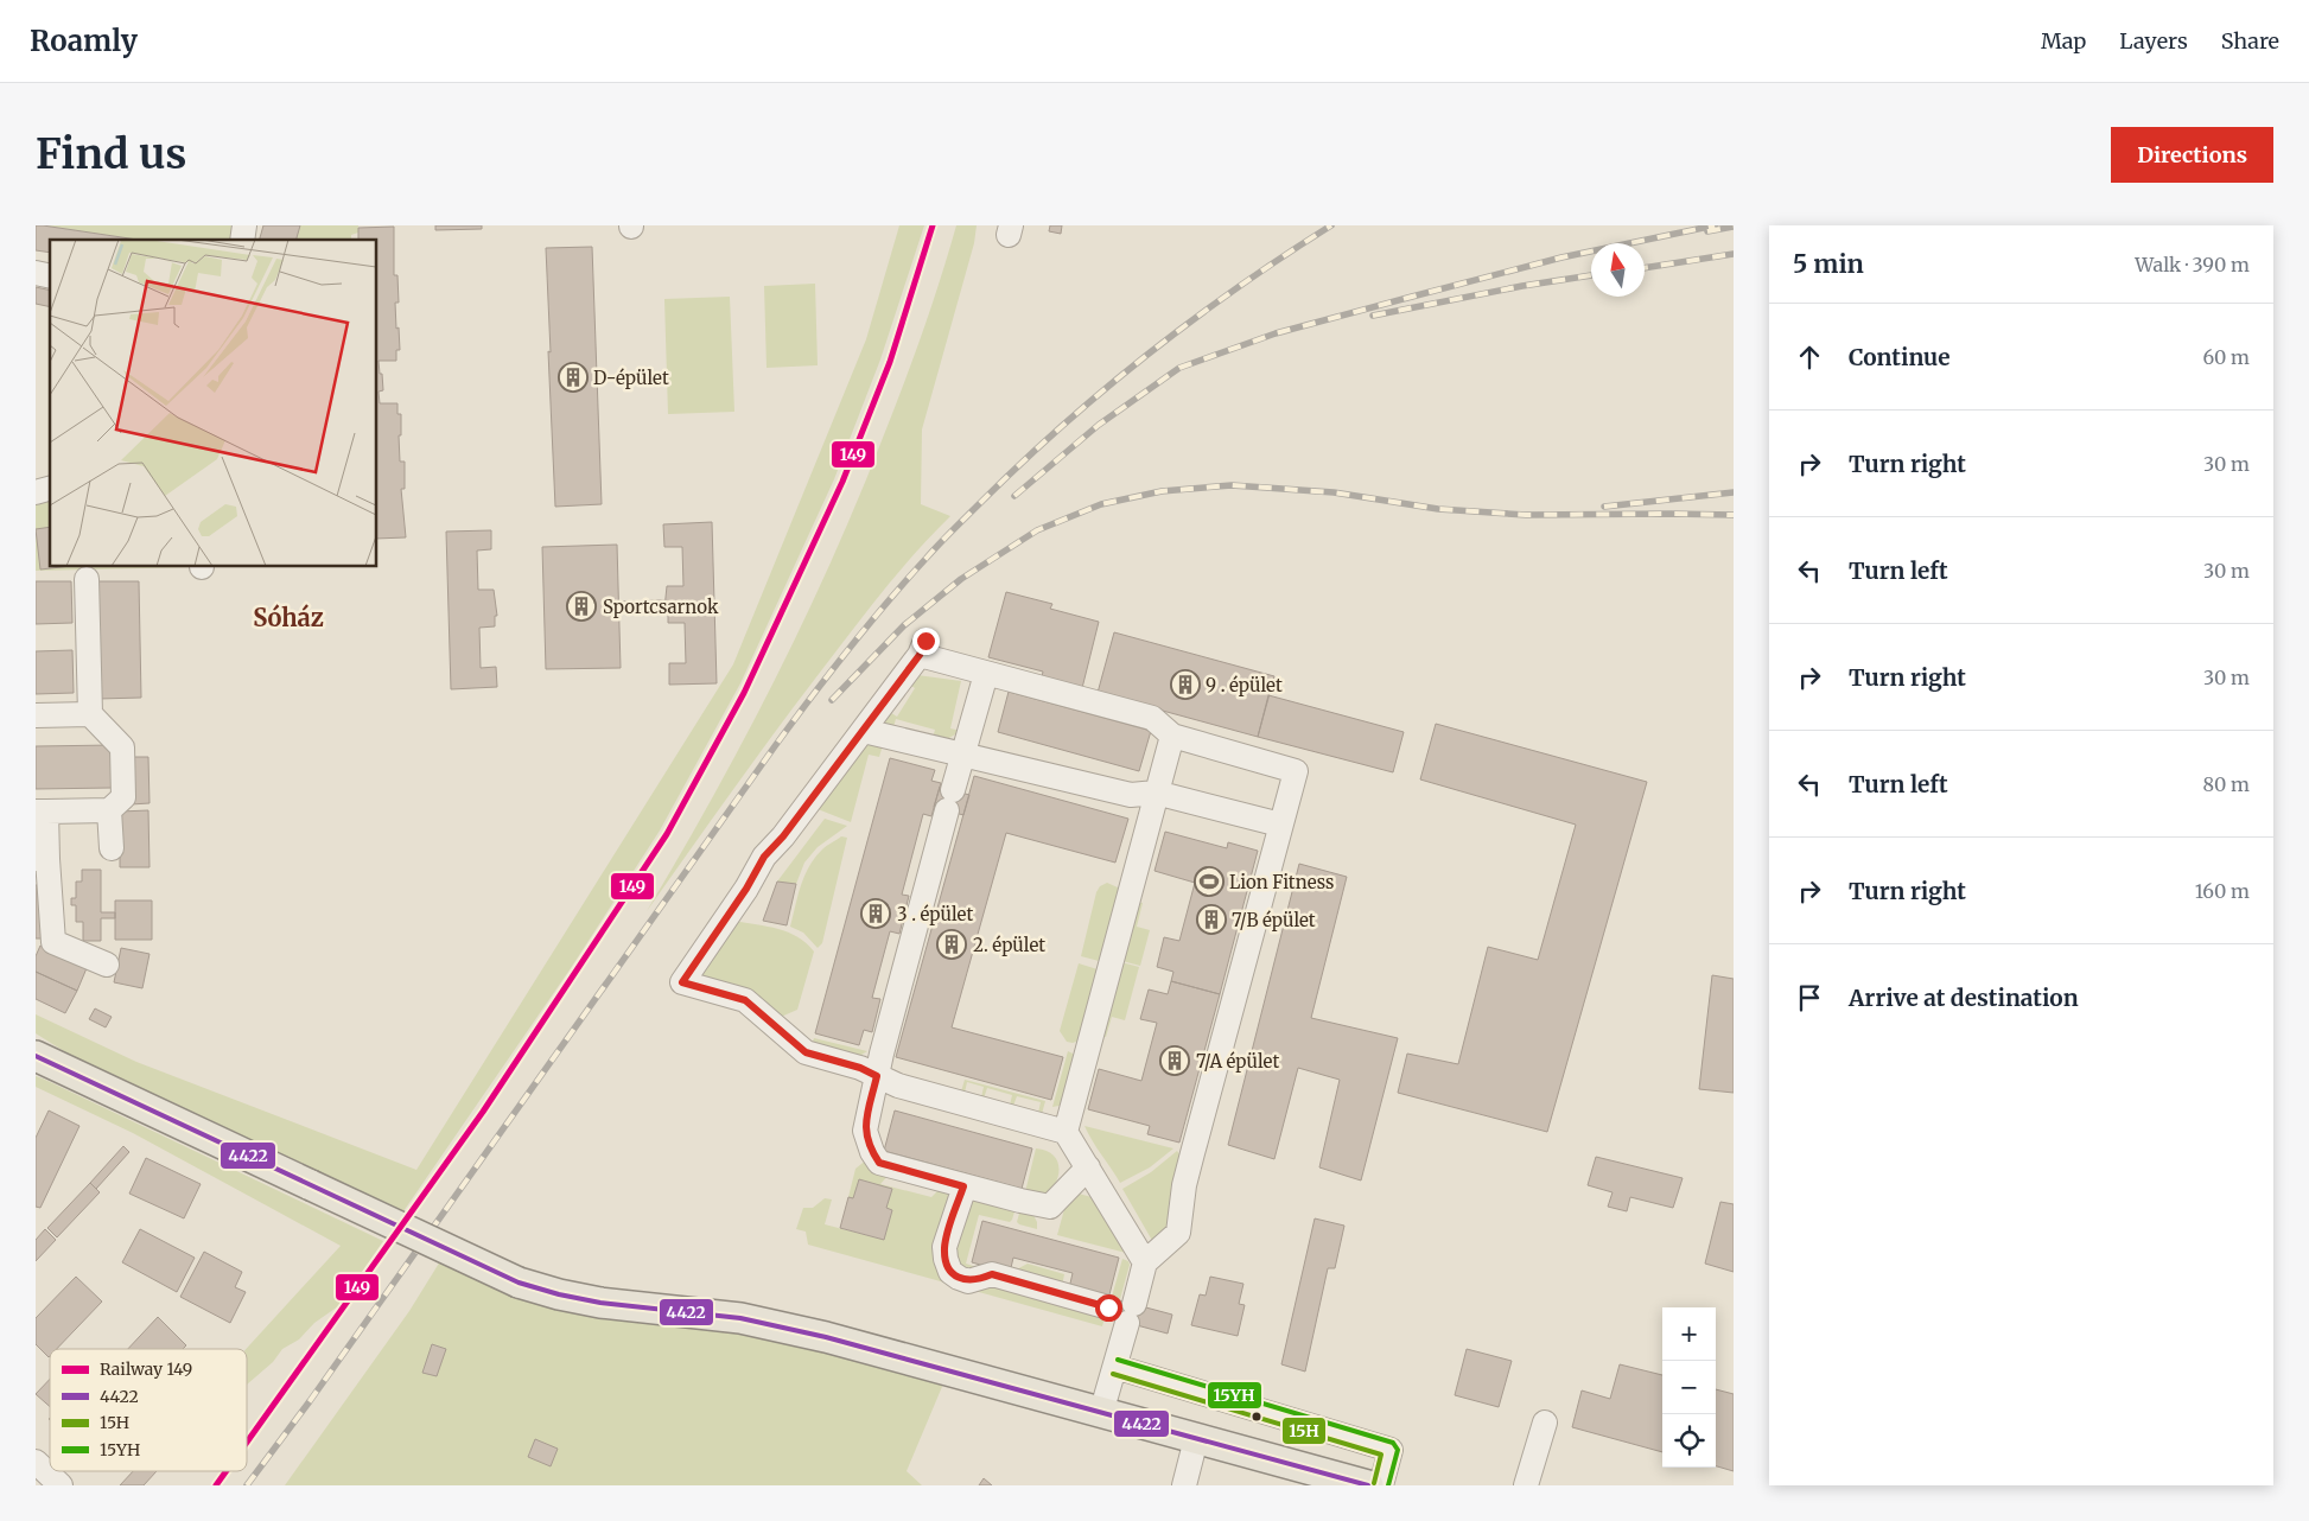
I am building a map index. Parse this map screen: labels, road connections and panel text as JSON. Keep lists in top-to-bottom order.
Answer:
{
  "districts": ["Sóház"],
  "places": {
    "building": [
      "D-épület",
      "Sportcsarnok",
      "9 . épület",
      "3 . épület",
      "7/B épület",
      "2. épület",
      "7/A épület"
    ],
    "sports": ["Lion Fitness"]
  },
  "lines": [
    "rail line 149",
    "transit line 4422",
    "transit line 15YH",
    "transit line 15H"
  ],
  "legend": [
    "Railway 149",
    "4422",
    "15H",
    "15YH"
  ],
  "north": "top",
  "page": {
    "header": "Roamly",
    "nav": ["Map", "Layers", "Share"],
    "buttons": "Directions",
    "title": "Find us",
    "heading": ["5 min", "Walk · 390 m"],
    "list": [
      ["Continue", "60 m"],
      ["Turn right", "30 m"],
      ["Turn left", "30 m"],
      ["Turn right", "30 m"],
      ["Turn left", "80 m"],
      ["Turn right", "160 m"],
      "Arrive at destination"
    ],
    "map_buttons": ["+", "−"]
  }
}
